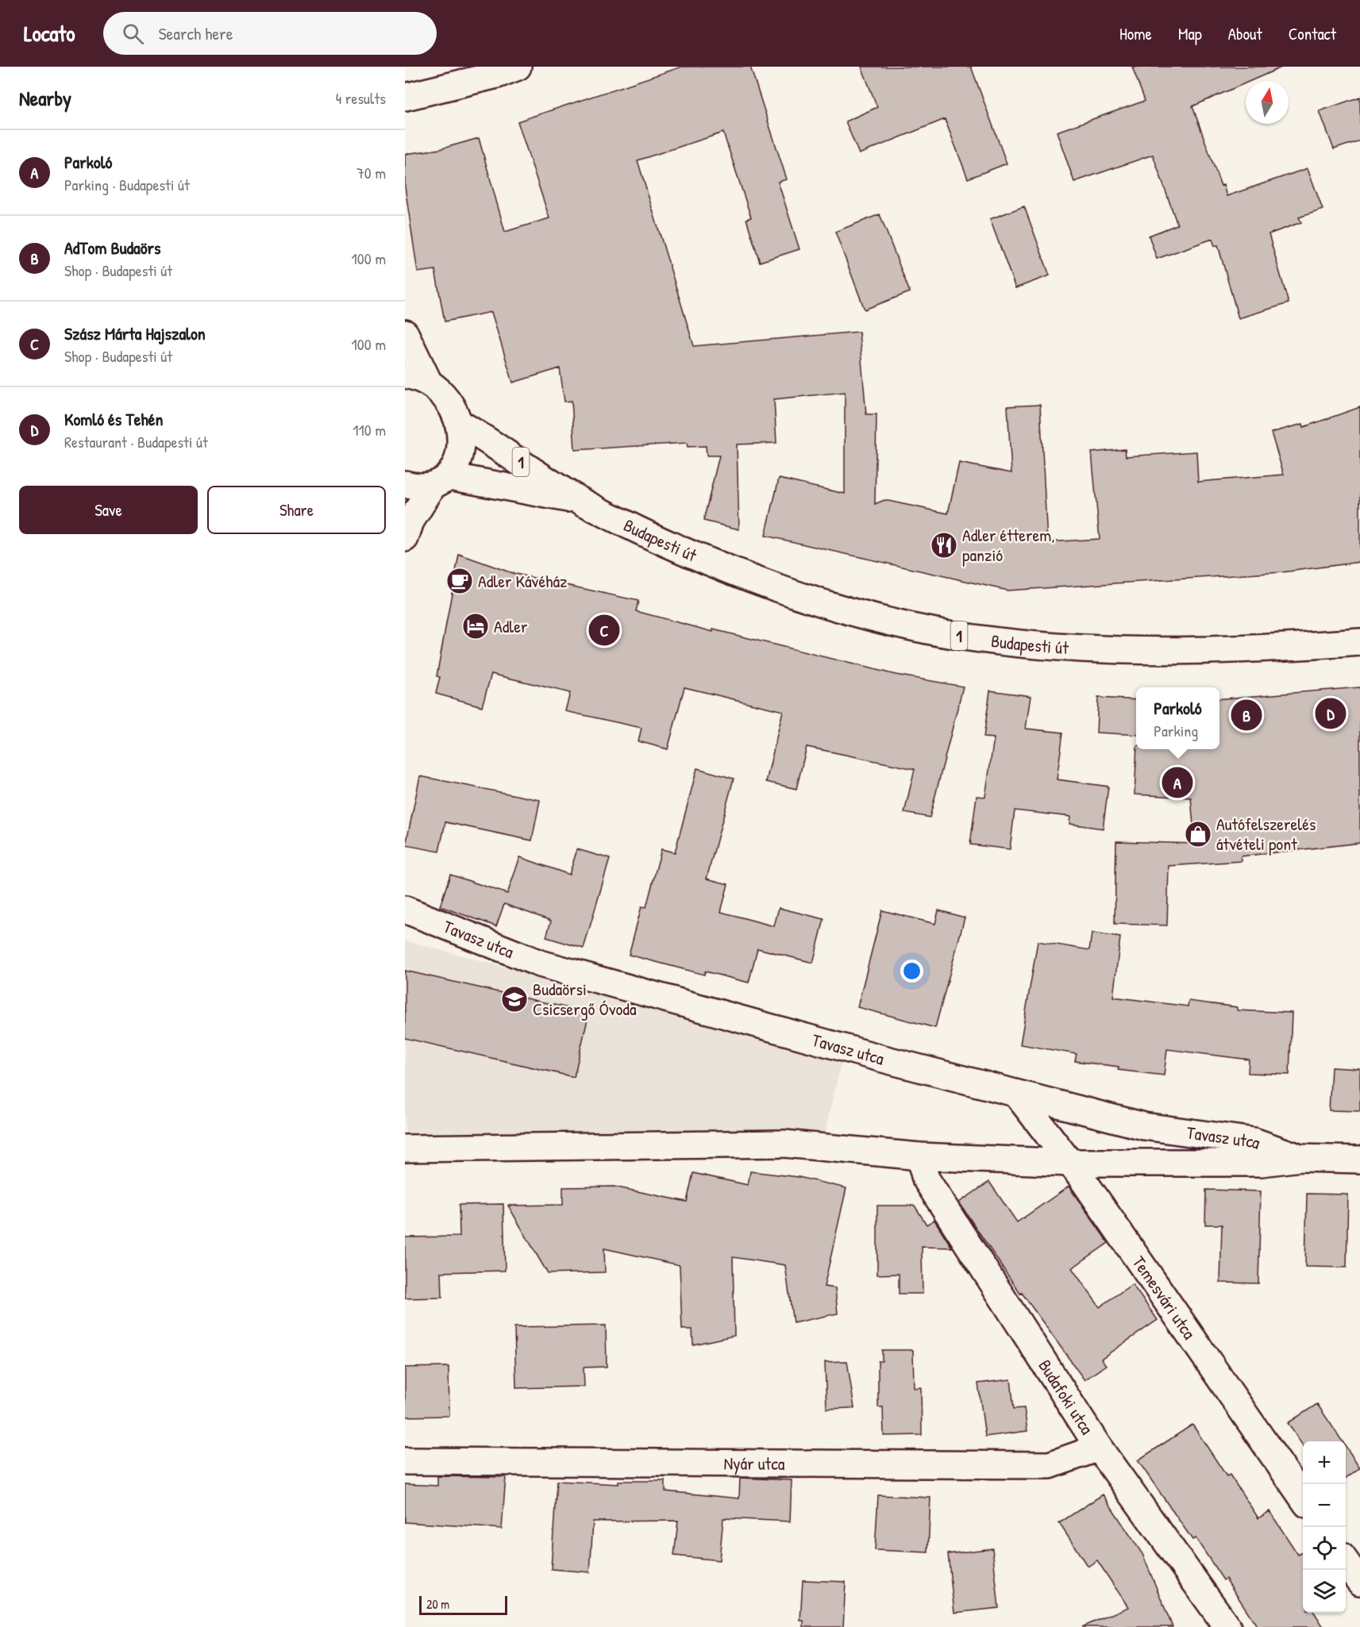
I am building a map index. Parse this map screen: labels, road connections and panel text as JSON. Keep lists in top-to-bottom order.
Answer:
{
  "streets": {
    "street": [
      "1",
      "Budapesti út",
      "Tavasz utca",
      "Temesvári utca",
      "Budafoki utca",
      "Nyár utca"
    ]
  },
  "crossings": [
    ["1", "Budapesti út"],
    ["Tavasz utca", "Temesvári utca"],
    ["Tavasz utca", "Budafoki utca"],
    ["Budafoki utca", "Nyár utca"]
  ],
  "places": {
    "restaurant": ["Adler étterem, panzió"],
    "cafe": ["Adler Kávéház"],
    "hotel": ["Adler"],
    "shop": ["Autófelszerelés átvételi pont"],
    "school or university": ["Budaörsi Csicsergő Óvoda"]
  },
  "scale_bar": "20 m",
  "north": "top",
  "page": {
    "header": "Locato",
    "search": "Search here",
    "nav": [
      "Home",
      "Map",
      "About",
      "Contact"
    ],
    "heading": ["Nearby", "4 results"],
    "list": [
      {
        "mark": "A",
        "name": "Parkoló",
        "note": "Parking · Budapesti út",
        "value": "70 m"
      },
      {
        "mark": "B",
        "name": "AdTom Budaörs",
        "note": "Shop · Budapesti út",
        "value": "100 m"
      },
      {
        "mark": "C",
        "name": "Szász Márta Hajszalon",
        "note": "Shop · Budapesti út",
        "value": "100 m"
      },
      {
        "mark": "D",
        "name": "Komló és Tehén",
        "note": "Restaurant · Budapesti út",
        "value": "110 m"
      }
    ],
    "buttons": ["Save", "Share"],
    "pins": [
      "C",
      "D",
      "B",
      "A"
    ],
    "popup": ["Parkoló", "Parking"],
    "map_buttons": ["+", "−"],
    "scale": "20 m"
  }
}
